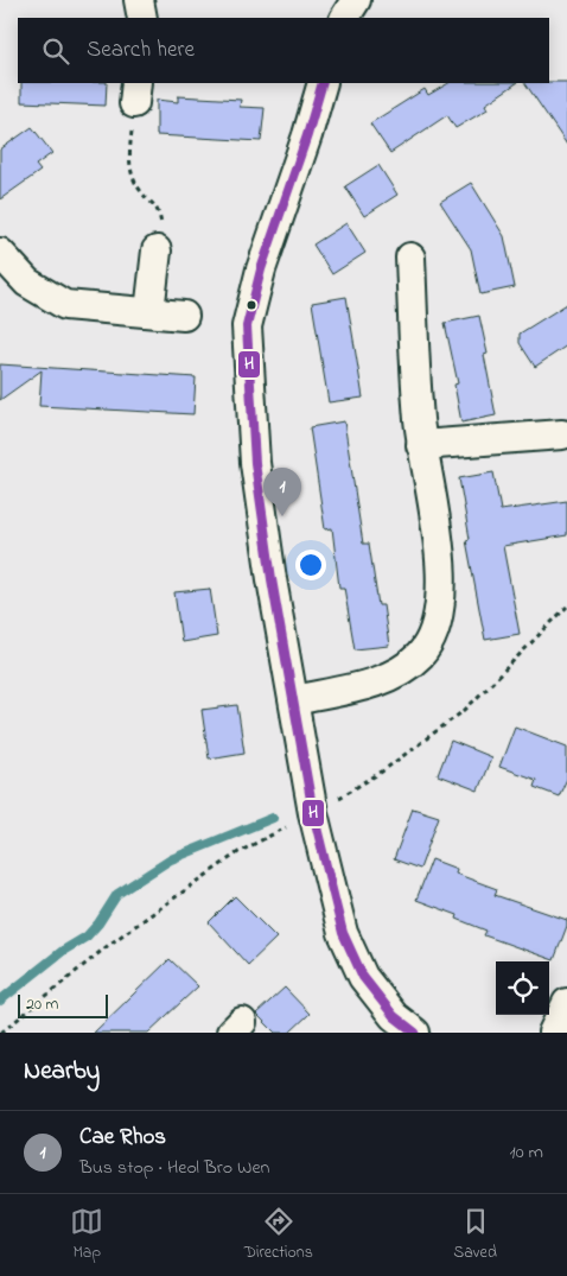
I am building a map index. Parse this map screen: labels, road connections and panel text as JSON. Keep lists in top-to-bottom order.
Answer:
{
  "lines": ["transit line H"],
  "scale_bar": "20 m",
  "page": {
    "search": "Search here",
    "pins": "1",
    "scale": "20 m",
    "heading": "Nearby",
    "list": [
      {
        "mark": "1",
        "name": "Cae Rhos",
        "note": "Bus stop · Heol Bro Wen",
        "value": "10 m"
      }
    ],
    "nav": ["Map", "Directions", "Saved"]
  }
}
